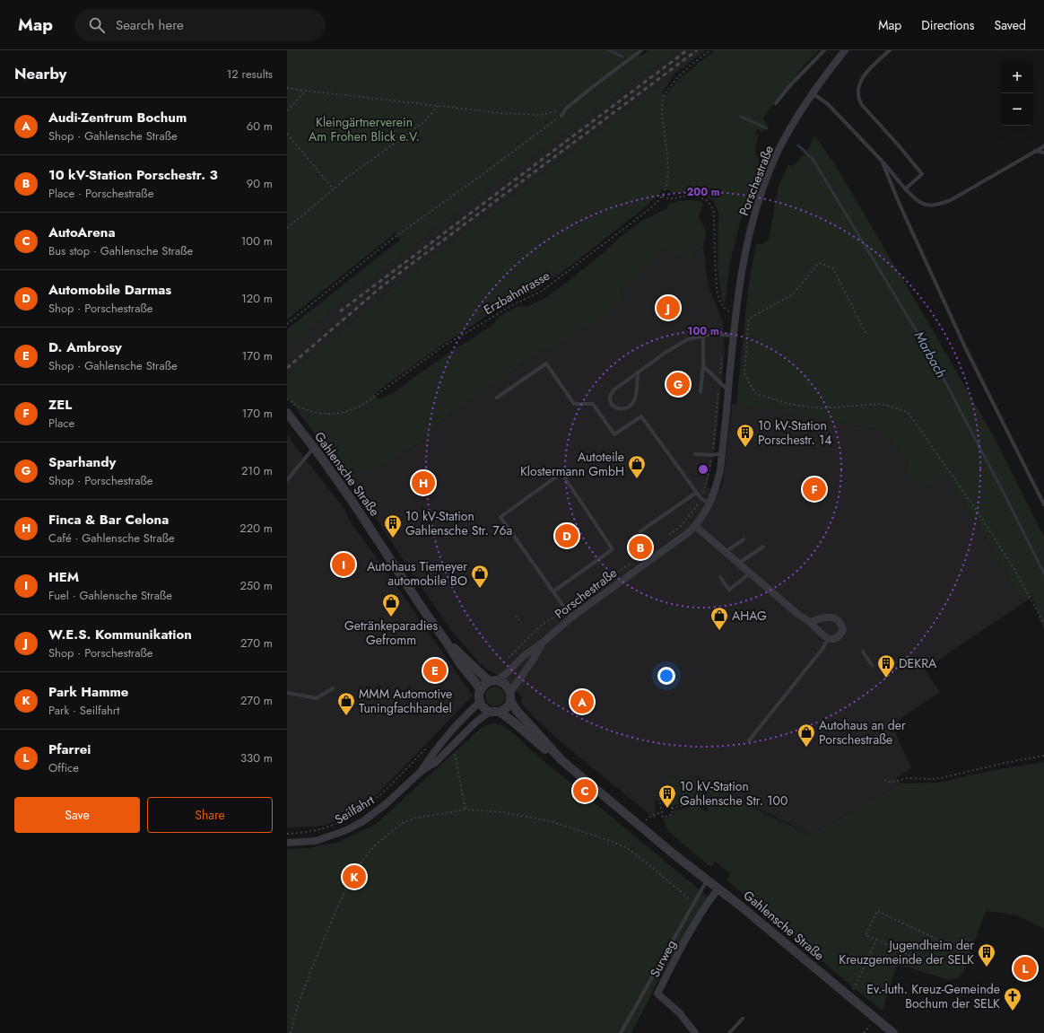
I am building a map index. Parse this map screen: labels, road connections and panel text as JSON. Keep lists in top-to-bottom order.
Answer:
{
  "streets": {
    "street": [
      "Porschestraße",
      "Gahlensche Straße",
      "Seilfahrt",
      "Surweg"
    ],
    "path": ["Erzbahntrasse"]
  },
  "crossings": [
    ["Porschestraße", "Gahlensche Straße"],
    ["Porschestraße", "Seilfahrt"],
    ["Gahlensche Straße", "Seilfahrt"],
    ["Gahlensche Straße", "Surweg"]
  ],
  "water": ["Marbach"],
  "parks": ["Kleingärtnerverein Am Frohen Blick e.V."],
  "places": {
    "building": [
      "10 kV-Station Porschestr. 14",
      "10 kV-Station Gahlensche Str. 76a",
      "DEKRA",
      "10 kV-Station Gahlensche Str. 100",
      "Jugendheim der Kreuzgemeinde der SELK"
    ],
    "shop": [
      "Autoteile Klostermann GmbH",
      "Autohaus Tiemeyer automobile BO",
      "Getränkeparadies Gefromm",
      "AHAG",
      "MMM Automotive Tuningfachhandel",
      "Autohaus an der Porschestraße"
    ],
    "church": ["Ev.-luth. Kreuz-Gemeinde Bochum der SELK"]
  },
  "page": {
    "header": "Map",
    "search": "Search here",
    "nav": ["Map", "Directions", "Saved"],
    "heading": ["Nearby", "12 results"],
    "map_buttons": ["+", "−"],
    "list": [
      {
        "mark": "A",
        "name": "Audi-Zentrum Bochum",
        "note": "Shop · Gahlensche Straße",
        "value": "60 m"
      },
      {
        "mark": "B",
        "name": "10 kV-Station Porschestr. 3",
        "note": "Place · Porschestraße",
        "value": "90 m"
      },
      {
        "mark": "C",
        "name": "AutoArena",
        "note": "Bus stop · Gahlensche Straße",
        "value": "100 m"
      },
      {
        "mark": "D",
        "name": "Automobile Darmas",
        "note": "Shop · Porschestraße",
        "value": "120 m"
      },
      {
        "mark": "E",
        "name": "D. Ambrosy",
        "note": "Shop · Gahlensche Straße",
        "value": "170 m"
      },
      {
        "mark": "F",
        "name": "ZEL",
        "note": "Place",
        "value": "170 m"
      },
      {
        "mark": "G",
        "name": "Sparhandy",
        "note": "Shop · Porschestraße",
        "value": "210 m"
      },
      {
        "mark": "H",
        "name": "Finca & Bar Celona",
        "note": "Café · Gahlensche Straße",
        "value": "220 m"
      },
      {
        "mark": "I",
        "name": "HEM",
        "note": "Fuel · Gahlensche Straße",
        "value": "250 m"
      },
      {
        "mark": "J",
        "name": "W.E.S. Kommunikation",
        "note": "Shop · Porschestraße",
        "value": "270 m"
      },
      {
        "mark": "K",
        "name": "Park Hamme",
        "note": "Park · Seilfahrt",
        "value": "270 m"
      },
      {
        "mark": "L",
        "name": "Pfarrei",
        "note": "Office",
        "value": "330 m"
      }
    ],
    "pins": [
      "J",
      "G",
      "H",
      "F",
      "D",
      "B",
      "I",
      "E",
      "A",
      "C",
      "K",
      "L"
    ],
    "buttons": ["Save", "Share"]
  },
  "rings": ["200 m", "100 m"]
}
